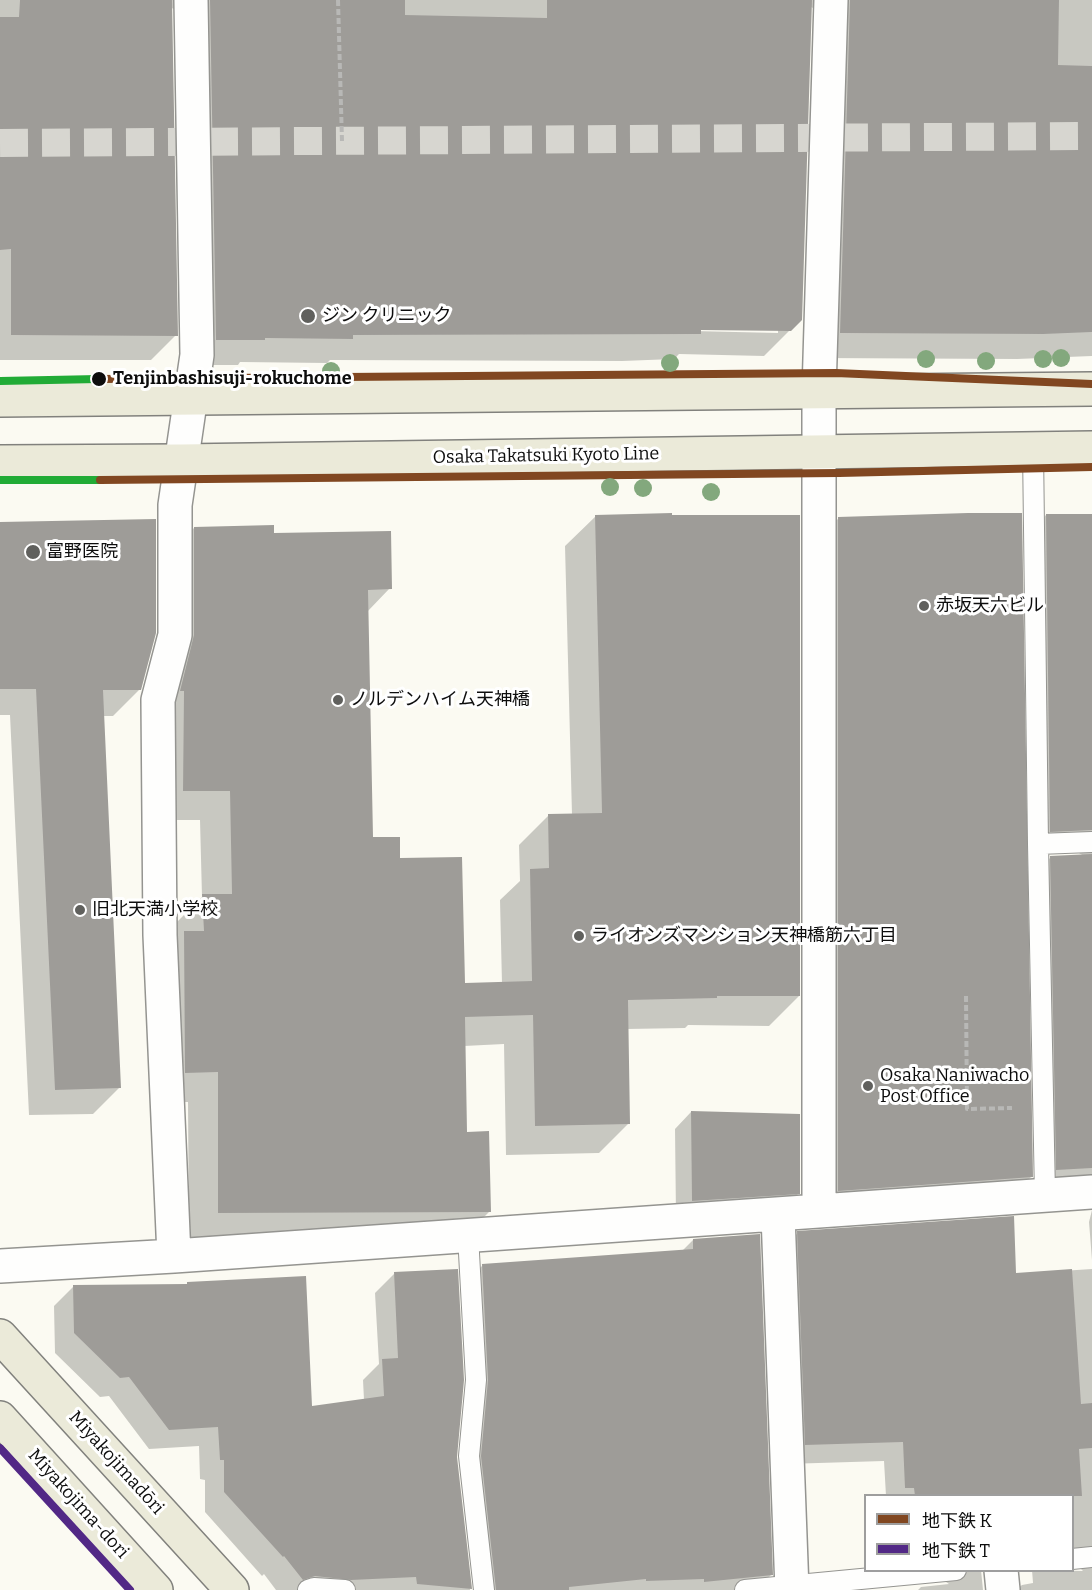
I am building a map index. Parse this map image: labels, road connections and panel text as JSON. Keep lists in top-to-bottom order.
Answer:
{
  "streets": {
    "main road": ["Osaka Takatsuki Kyoto Line", "Miyakojimadōri", "Miyakojima-dori"]
  },
  "places": [
    "ジン クリニック",
    "Tenjinbashisuji-rokuchome",
    "富野医院",
    "赤坂天六ビル",
    "ノルデンハイム天神橋",
    "旧北天満小学校",
    "ライオンズマンション天神橋筋六丁目",
    "Osaka Naniwacho Post Office"
  ],
  "lines": ["metro line K", "metro line T"],
  "legend": ["地下鉄 K", "地下鉄 T"]
}
